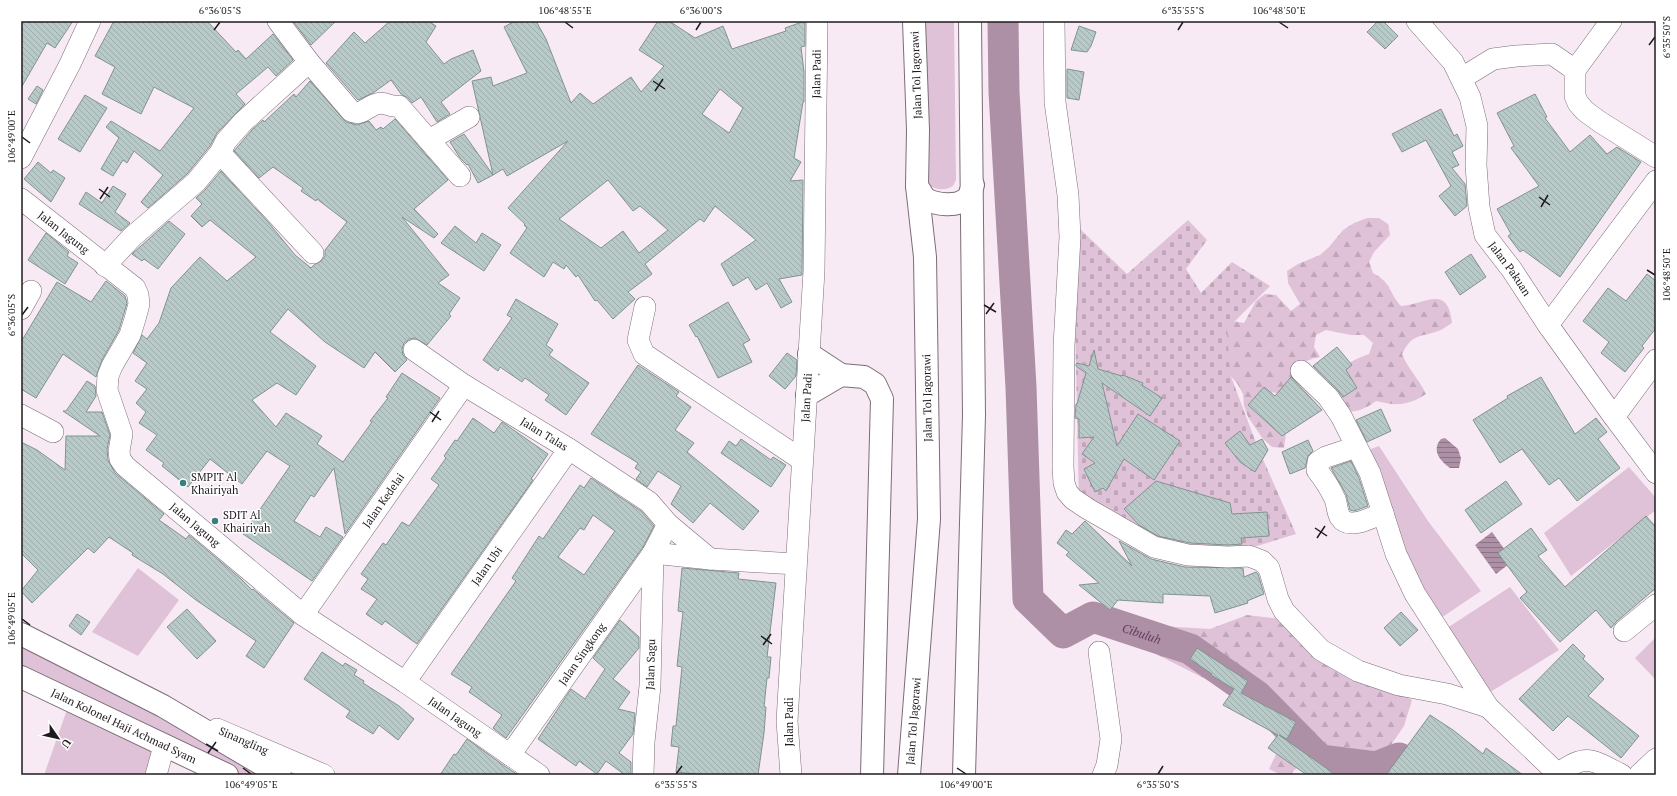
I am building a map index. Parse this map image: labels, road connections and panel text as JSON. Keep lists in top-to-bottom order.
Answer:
{
  "streets": {
    "main road": ["Jalan Tol Jagorawi", "Jalan Kolonel Haji Achmad Syam"],
    "street": [
      "Jalan Padi",
      "Jalan Jagung",
      "Jalan Pakuan",
      "Jalan Talas",
      "Jalan Kedelai",
      "Jalan Ubi",
      "Jalan Singkong",
      "Jalan Sagu",
      "Sinangling"
    ]
  },
  "crossings": [
    ["Jalan Jagung", "Jalan Kedelai"],
    ["Jalan Jagung", "Jalan Ubi"],
    ["Jalan Jagung", "Jalan Singkong"],
    ["Jalan Talas", "Jalan Kedelai"],
    ["Jalan Talas", "Jalan Ubi"],
    ["Jalan Singkong", "Jalan Sagu"]
  ],
  "water": ["Cibuluh"],
  "places": ["SMPIT Al Khairiyah", "SDIT Al Khairiyah"],
  "north": "bottom right",
  "coordinates": [
    "6°36'05\"S",
    "106°48'55\"E",
    "6°36'00\"S",
    "6°35'55\"S",
    "106°48'50\"E",
    "6°35'50\"S",
    "106°49'00\"E",
    "106°49'05\"E"
  ]
}
